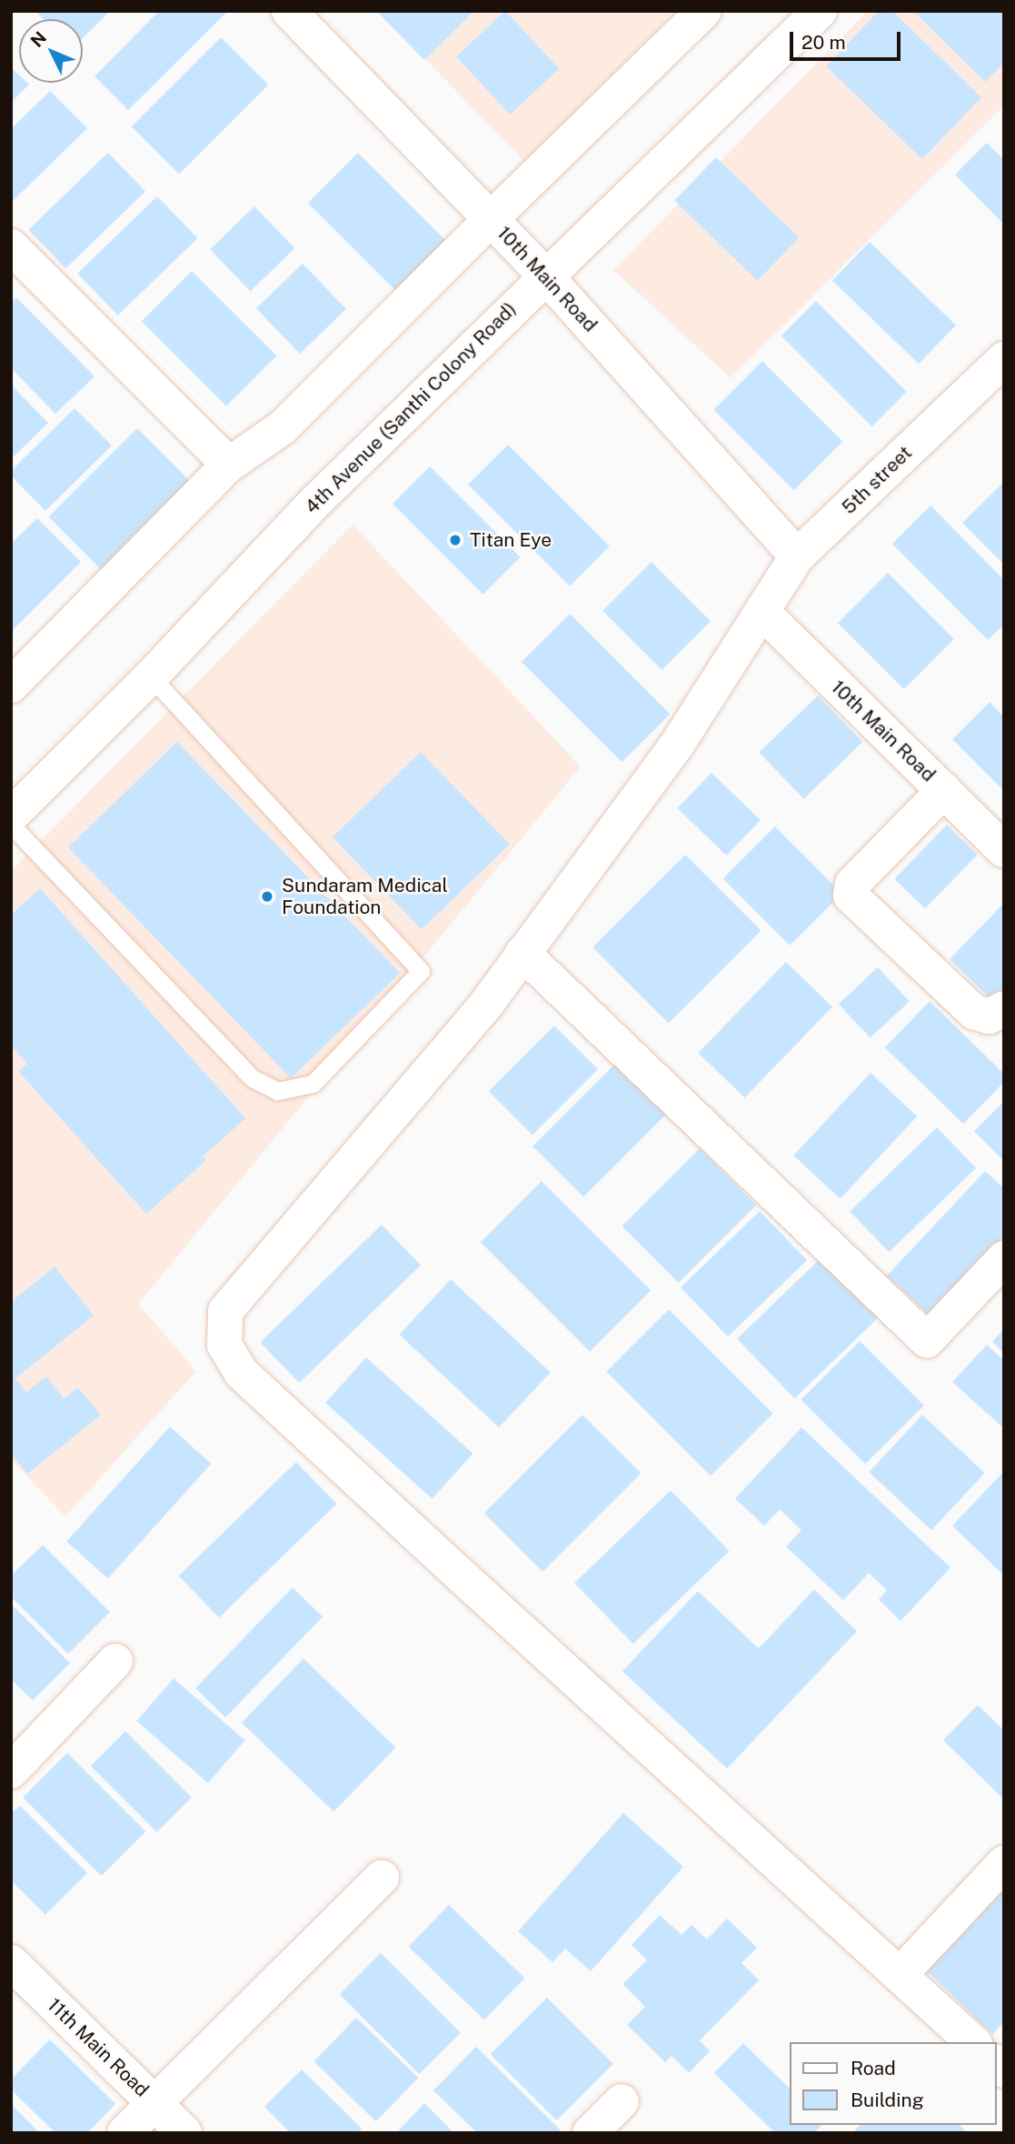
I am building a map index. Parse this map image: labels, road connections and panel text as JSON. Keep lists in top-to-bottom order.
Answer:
{
  "streets": {
    "street": [
      "10th Main Road",
      "4th Avenue (Santhi Colony Road)",
      "5th street",
      "11th Main Road"
    ]
  },
  "crossings": [
    ["10th Main Road", "4th Avenue (Santhi Colony Road)"],
    ["10th Main Road", "5th street"]
  ],
  "places": ["Titan Eye", "Sundaram Medical Foundation"],
  "legend": ["Road", "Building"],
  "scale_bar": "20 m",
  "north": "top left"
}
